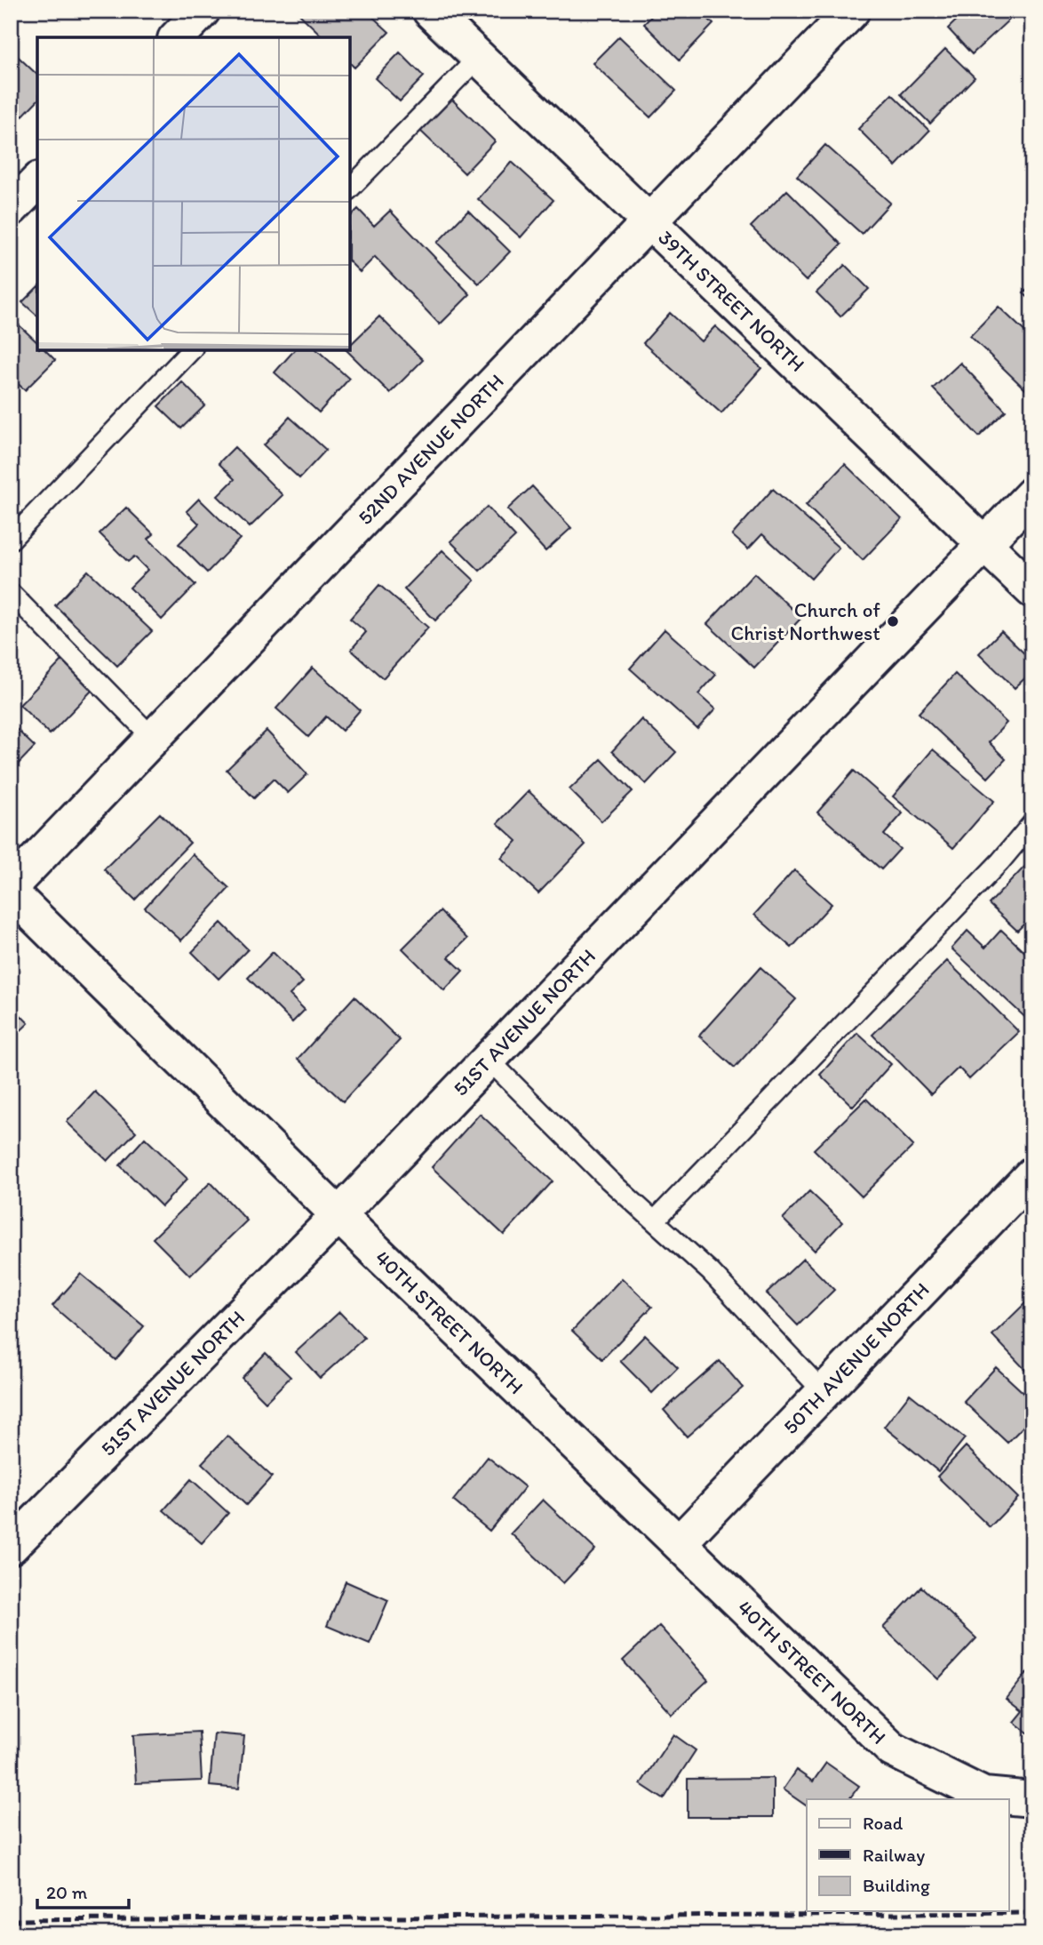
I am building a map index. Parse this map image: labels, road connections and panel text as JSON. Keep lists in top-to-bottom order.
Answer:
{
  "streets": {
    "street": [
      "39TH STREET NORTH",
      "52ND AVENUE NORTH",
      "51ST AVENUE NORTH",
      "40TH STREET NORTH",
      "50TH AVENUE NORTH"
    ]
  },
  "crossings": [
    ["39TH STREET NORTH", "52ND AVENUE NORTH"],
    ["39TH STREET NORTH", "51ST AVENUE NORTH"],
    ["51ST AVENUE NORTH", "40TH STREET NORTH"],
    ["40TH STREET NORTH", "50TH AVENUE NORTH"]
  ],
  "places": ["Church of Christ Northwest"],
  "legend": ["Road", "Railway", "Building"],
  "scale_bar": "20 m"
}
